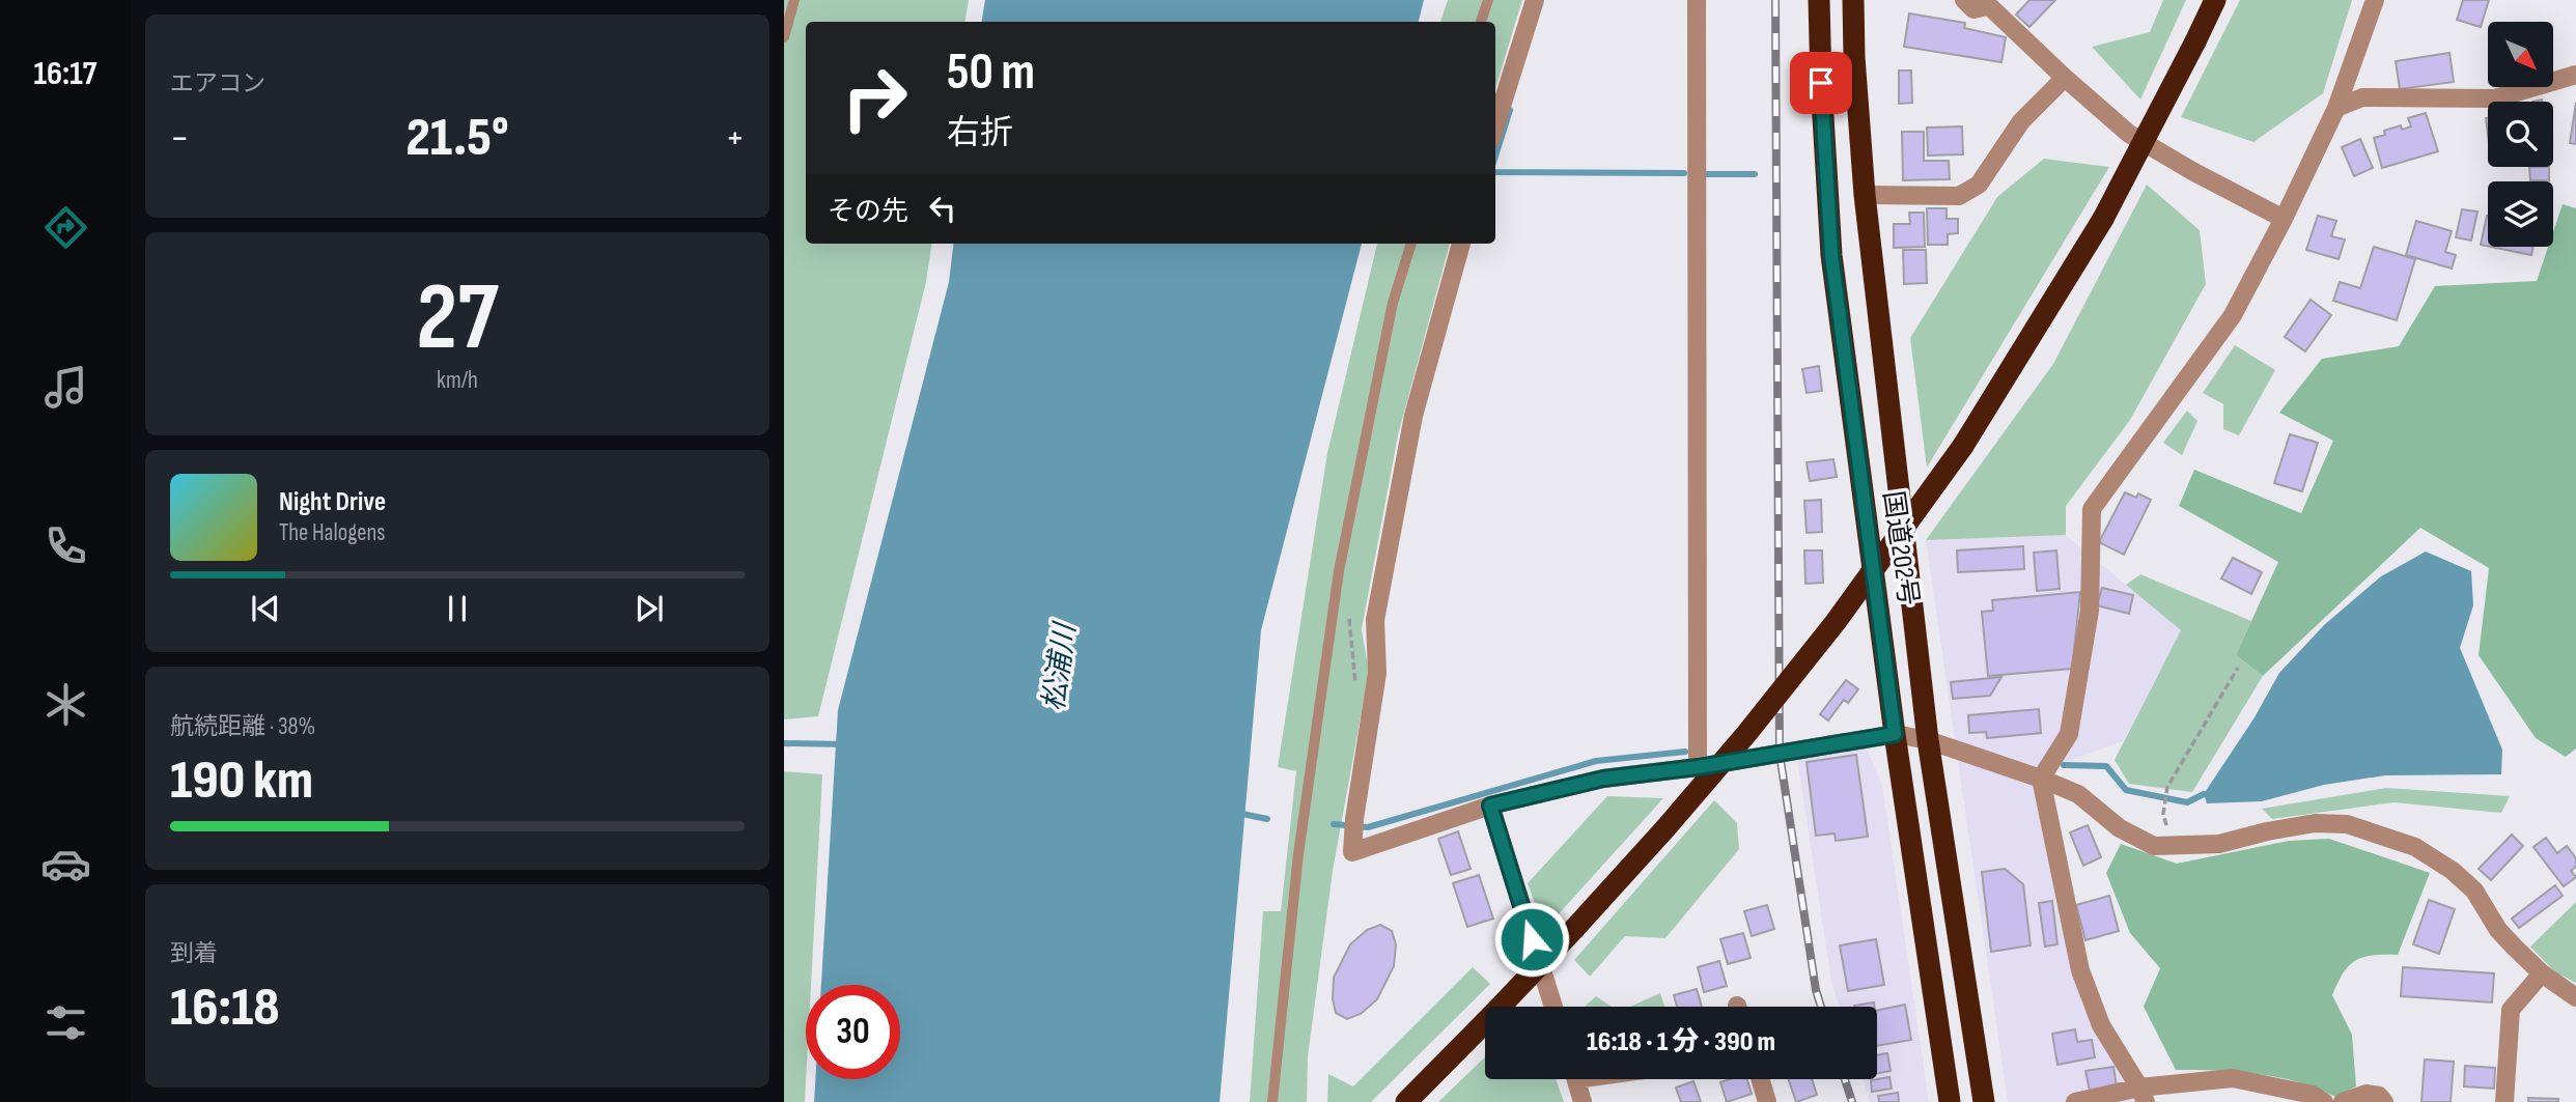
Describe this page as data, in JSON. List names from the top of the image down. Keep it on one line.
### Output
{"streets":{"highway":["国道202号"]},"water":["松浦川"],"north":"bottom right","page":{"tabs":"16:17","tile":["エアコン",["27","km/h"],["航続距離 · 38%","190 km"],["到着","16:18"]],"turn":["50 m","右折"],"heat":["−","21.5°","+"],"then":"その先","song":["Night Drive","The Halogens"],"limit":"30","trip":"16:18 · 1 分 · 390 m"}}
